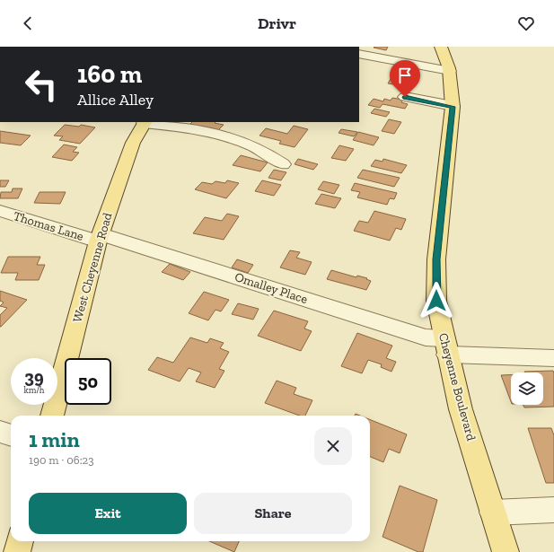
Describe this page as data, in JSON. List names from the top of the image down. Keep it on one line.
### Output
{"streets":{"main road":["West Cheyenne Road","Cheyenne Boulevard"],"street":["Thomas Lane","Omalley Place"]},"crossings":[["Thomas Lane","West Cheyenne Road"],["Thomas Lane","Omalley Place"],["West Cheyenne Road","Omalley Place"],["Omalley Place","Cheyenne Boulevard"]],"page":{"header":"Drivr","turn":["160 m","Allice Alley"],"speed":"39 km/h","limit":"50","heading":["1 min","190 m · 06:23"],"buttons":["Exit","Share"]}}
